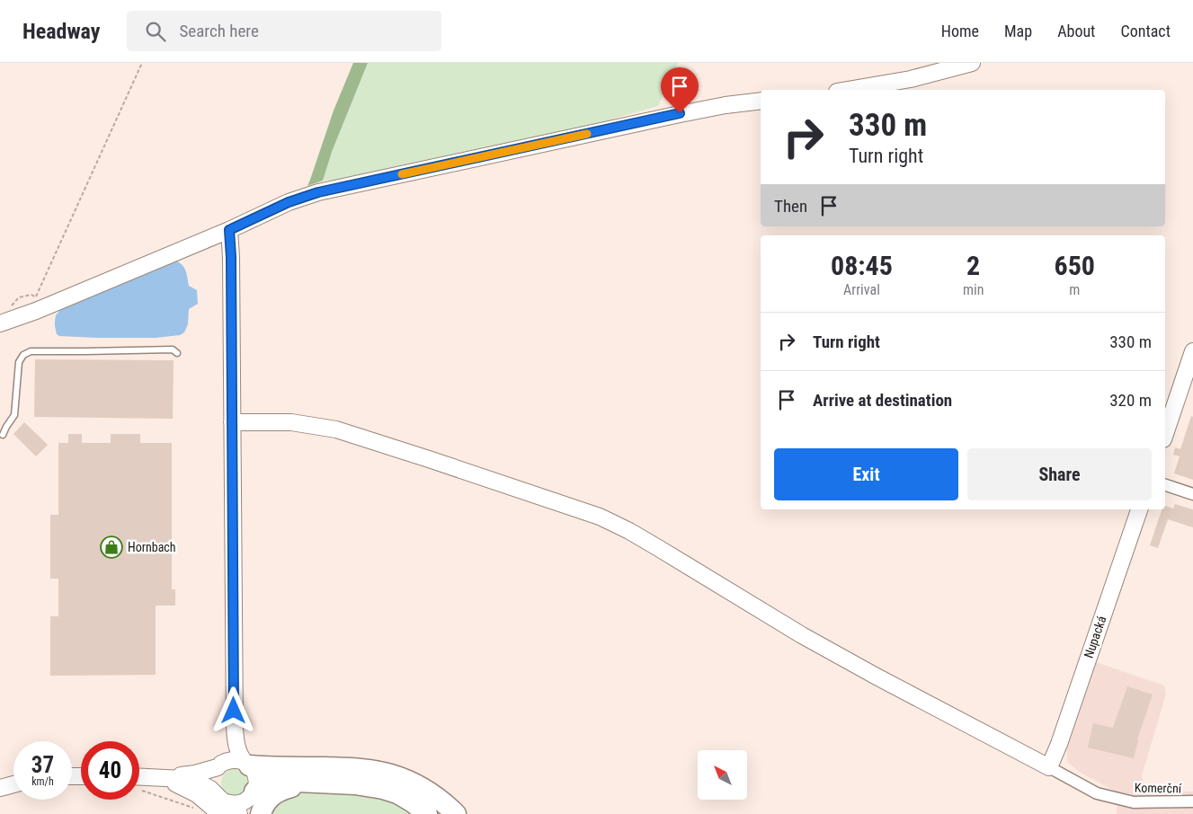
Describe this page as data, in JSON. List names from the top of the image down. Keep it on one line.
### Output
{"streets":{"street":["Nupacká","Komerční"]},"crossings":[["Nupacká","Komerční"]],"places":{"shop":["Hornbach"]},"north":"top left","page":{"header":"Headway","search":"Search here","nav":["Home","Map","About","Contact"],"turn":["330 m","Turn right"],"then":"Then","eta":["08:45","Arrival","2","min","650","m"],"list":[{"name":"Turn right","value":"330 m"},{"name":"Arrive at destination","value":"320 m"}],"buttons":["Exit","Share"],"speed":"37 km/h","limit":"40"}}
